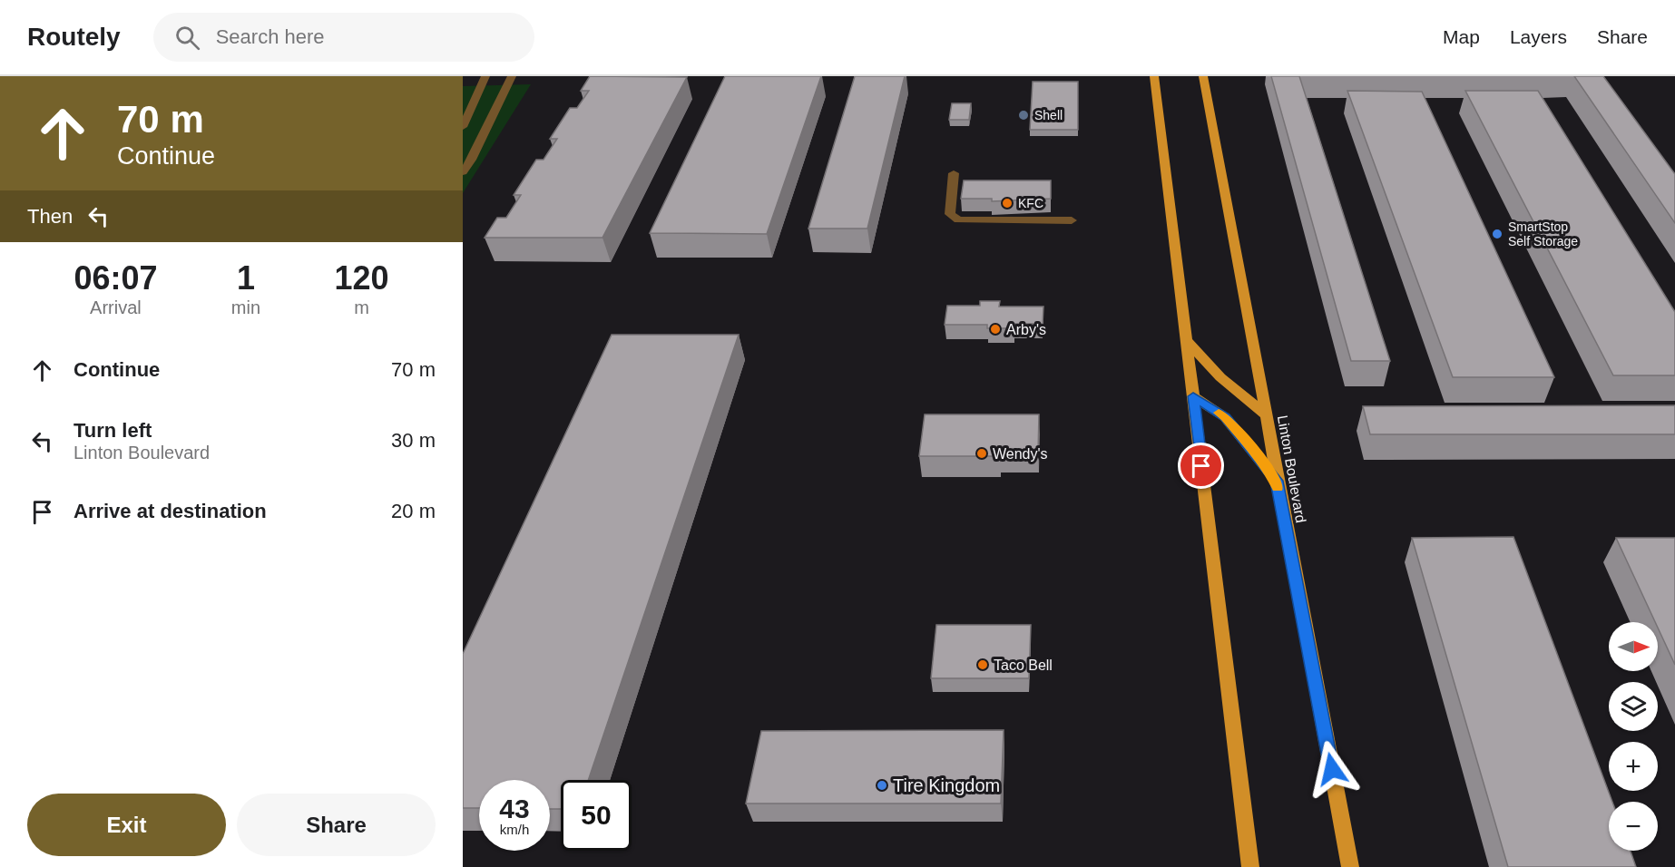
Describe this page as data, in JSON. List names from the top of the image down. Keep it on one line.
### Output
{"streets":{"main road":["Linton Boulevard"]},"places":["Shell","KFC","SmartStop Self Storage","Arby's","Wendy's","Taco Bell","Tire Kingdom"],"north":"right","page":{"header":"Routely","search":"Search here","nav":["Map","Layers","Share"],"turn":["70 m","Continue"],"then":"Then","eta":["06:07","Arrival","1","min","120","m"],"list":[{"name":"Continue","value":"70 m"},{"name":"Turn left","note":"Linton Boulevard","value":"30 m"},{"name":"Arrive at destination","value":"20 m"}],"map_buttons":["+","−"],"speed":"43 km/h","limit":"50","buttons":["Exit","Share"]}}
